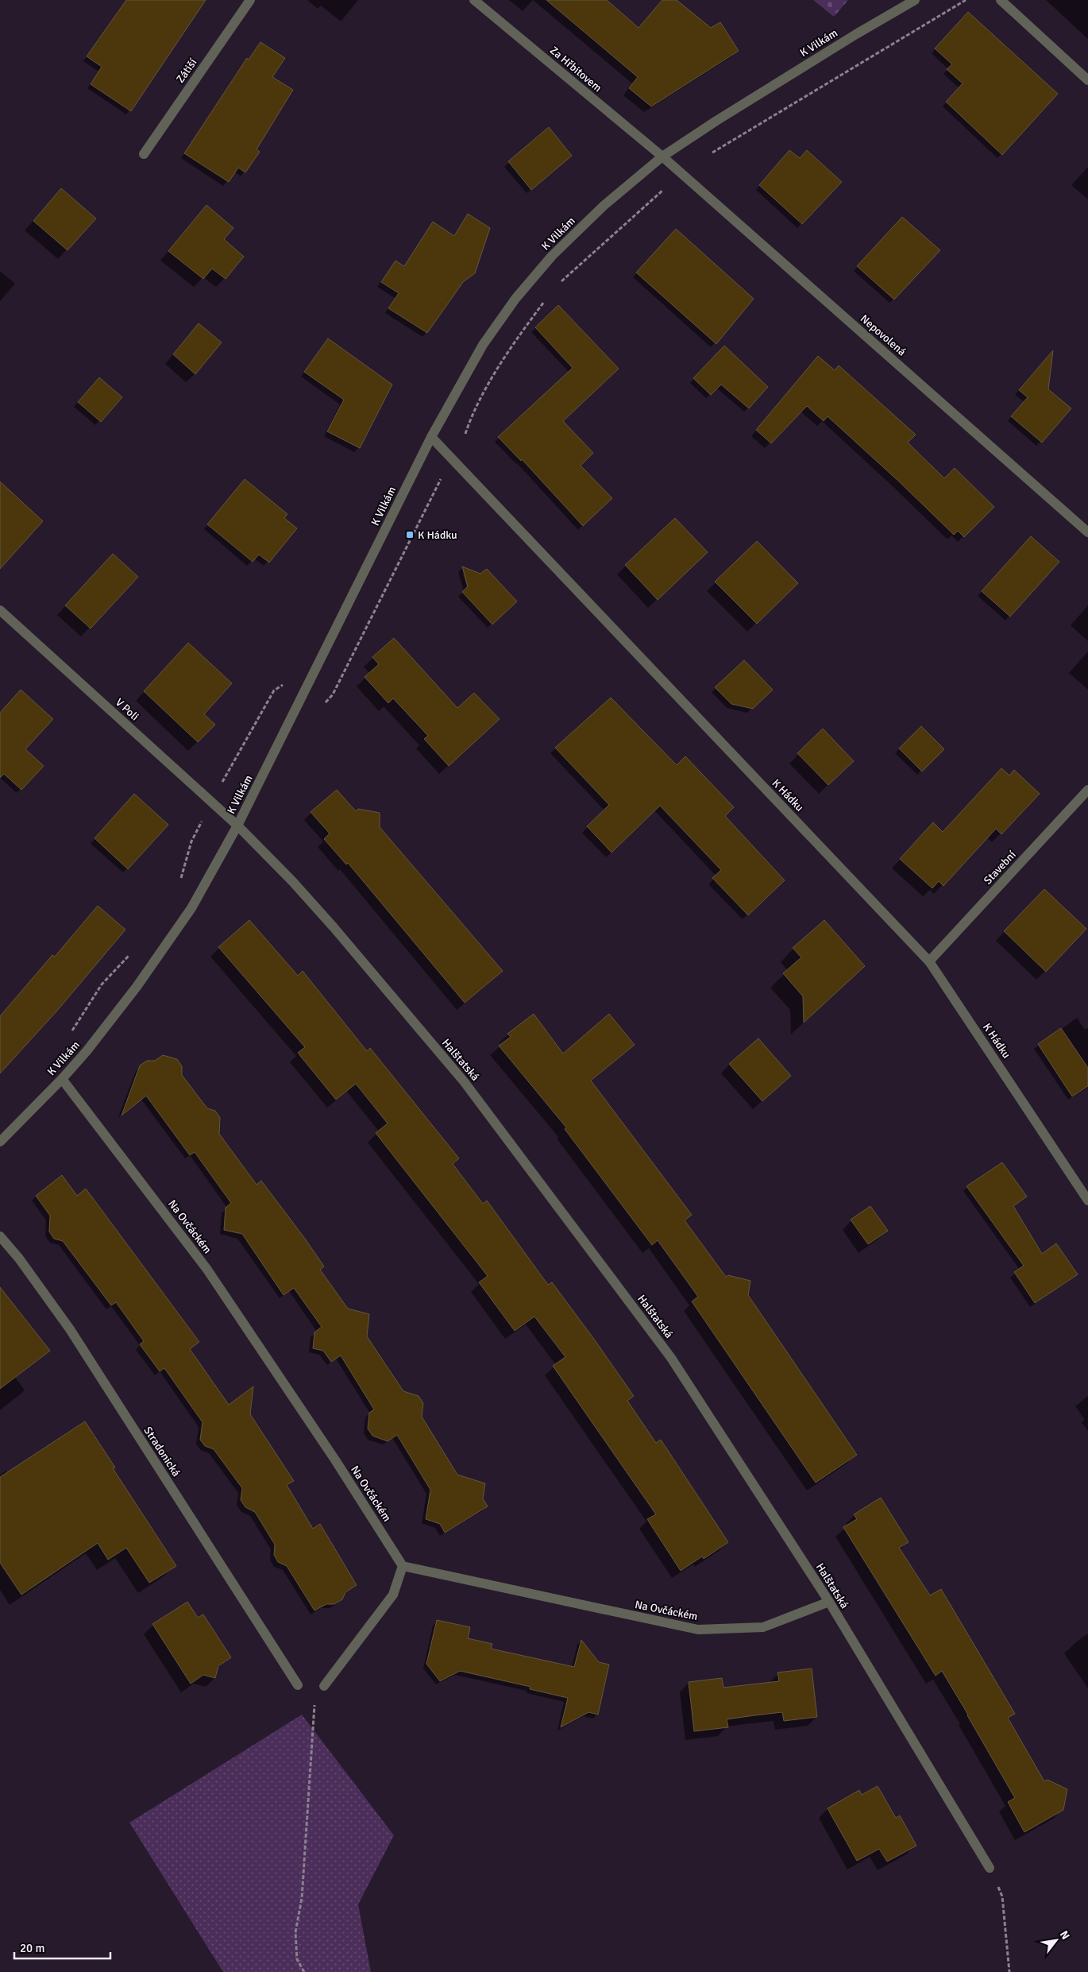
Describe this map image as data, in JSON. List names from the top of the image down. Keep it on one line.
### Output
{"streets":{"street":["K Vilkám","Za Hřbitovem","Zátiší","Nepovolená","V Poli","K Hádku","Stavební","Halštatská","Na Ovčáckém","Stradonická"]},"crossings":[["K Vilkám","Za Hřbitovem"],["K Vilkám","Nepovolená"],["K Vilkám","V Poli"],["K Vilkám","K Hádku"],["K Vilkám","Halštatská"],["K Vilkám","Na Ovčáckém"],["Za Hřbitovem","Nepovolená"],["V Poli","Halštatská"],["K Hádku","Stavební"],["Halštatská","Na Ovčáckém"]],"places":{"transit":["K Hádku"]},"scale_bar":"20 m","north":"top right"}
